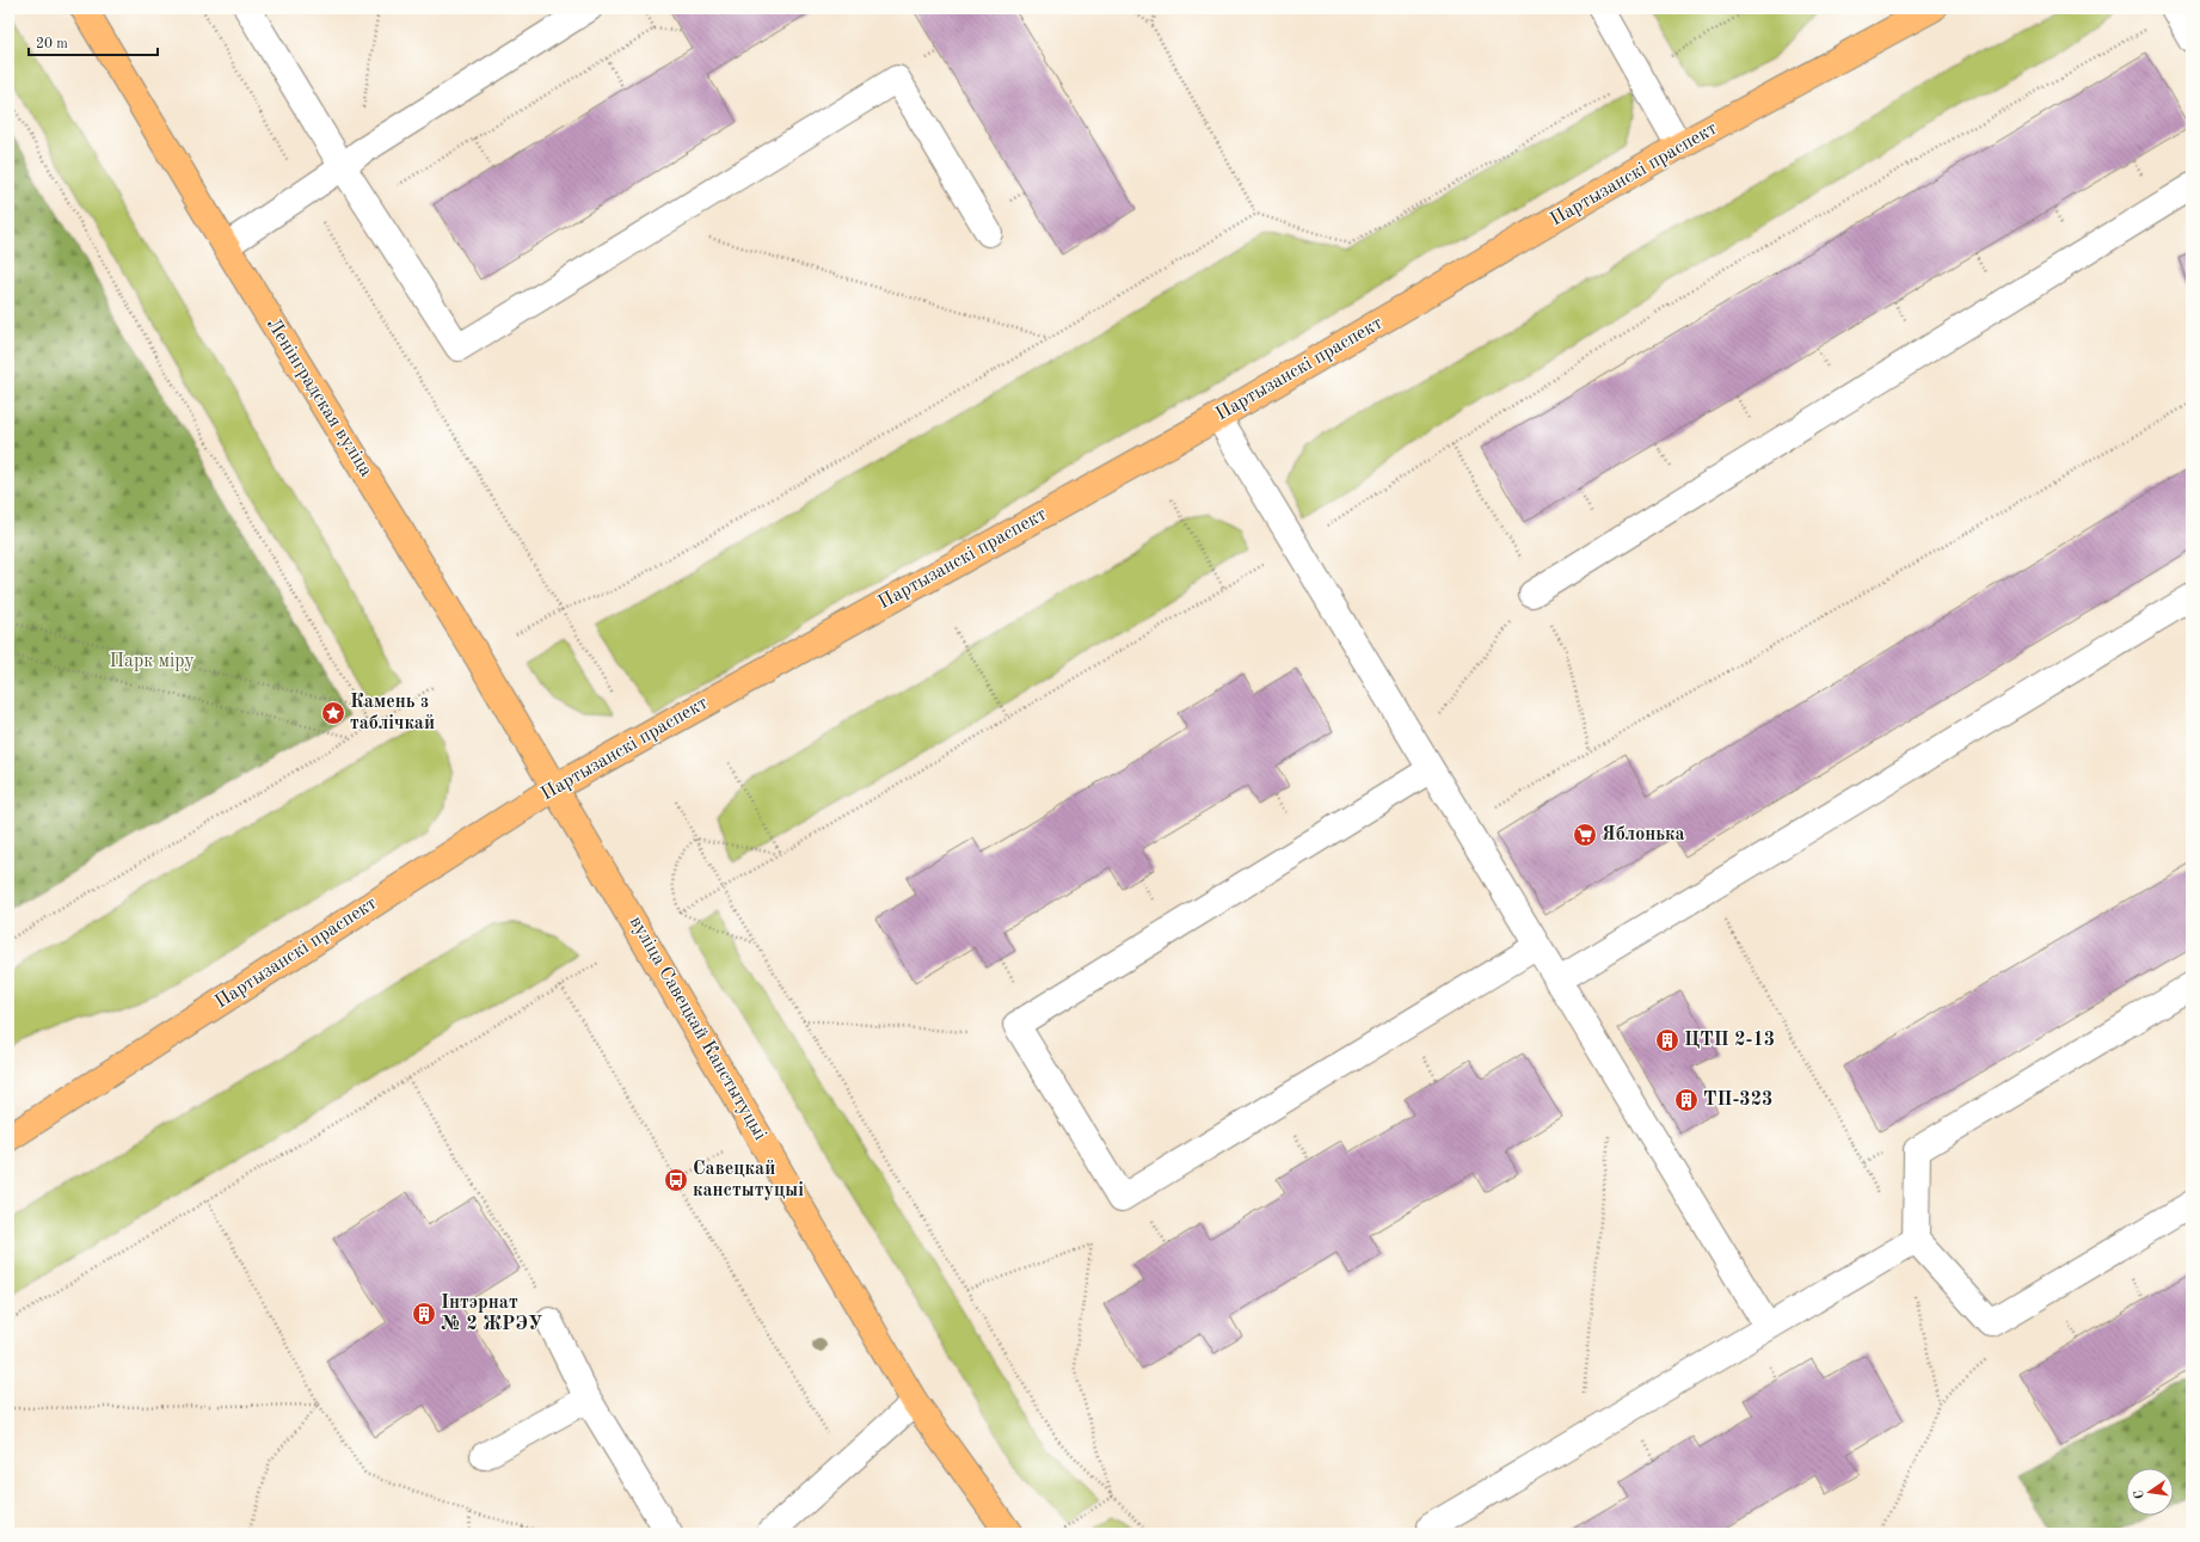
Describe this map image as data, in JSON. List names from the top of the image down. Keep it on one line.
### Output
{"streets":{"main road":["Партызанскі праспект","Ленінградская вуліца","вуліца Савецкай Канстытуцыі"]},"crossings":[["Партызанскі праспект","Ленінградская вуліца"],["Партызанскі праспект","вуліца Савецкай Канстытуцыі"],["Ленінградская вуліца","вуліца Савецкай Канстытуцыі"]],"parks":["Парк міру"],"places":{"place":["Камень з таблічкай"],"supermarket":["Яблонька"],"building":["ЦТП 2-13","ТП-323","Інтэрнат № 2 ЖРЭУ"],"bus stop":["Савецкай канстытуцыі"]},"scale_bar":"20 m","north":"left"}
